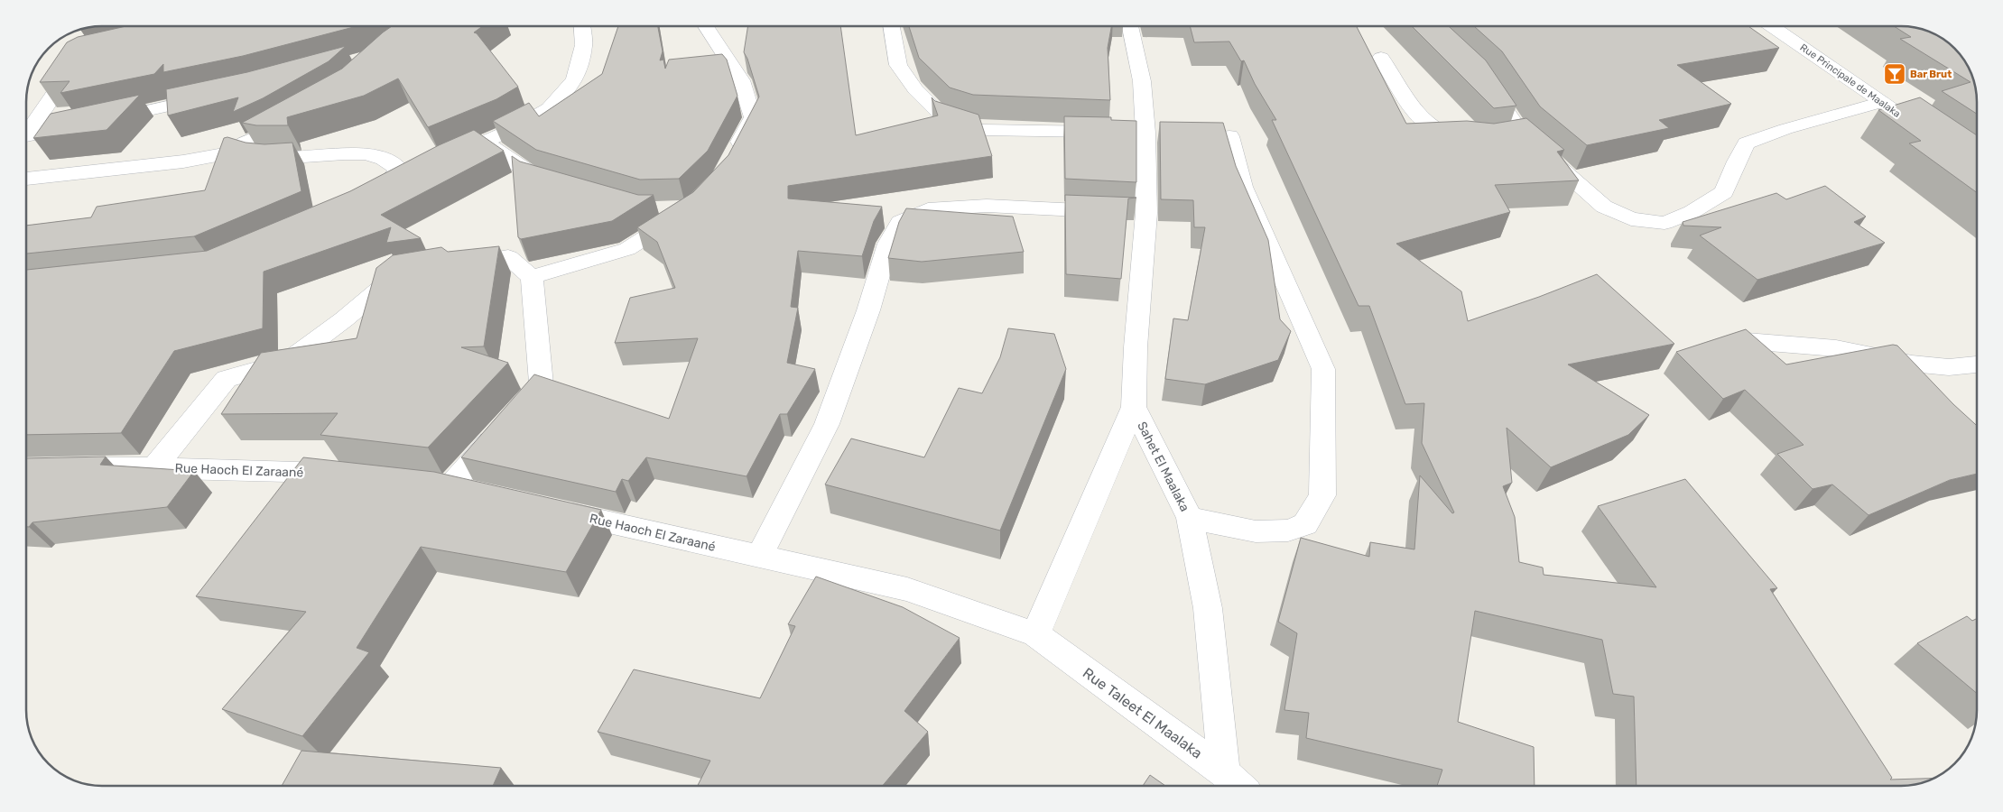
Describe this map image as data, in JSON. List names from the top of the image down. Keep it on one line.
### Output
{"streets":{"street":["Rue Principale de Maalaka","Sahet El Maalaka","Rue Haoch El Zaraané","Rue Taleet El Maalaka"]},"crossings":[["Sahet El Maalaka","Rue Haoch El Zaraané"],["Sahet El Maalaka","Rue Taleet El Maalaka"],["Rue Haoch El Zaraané","Rue Taleet El Maalaka"]],"places":{"bar":["Bar Brut"]}}
